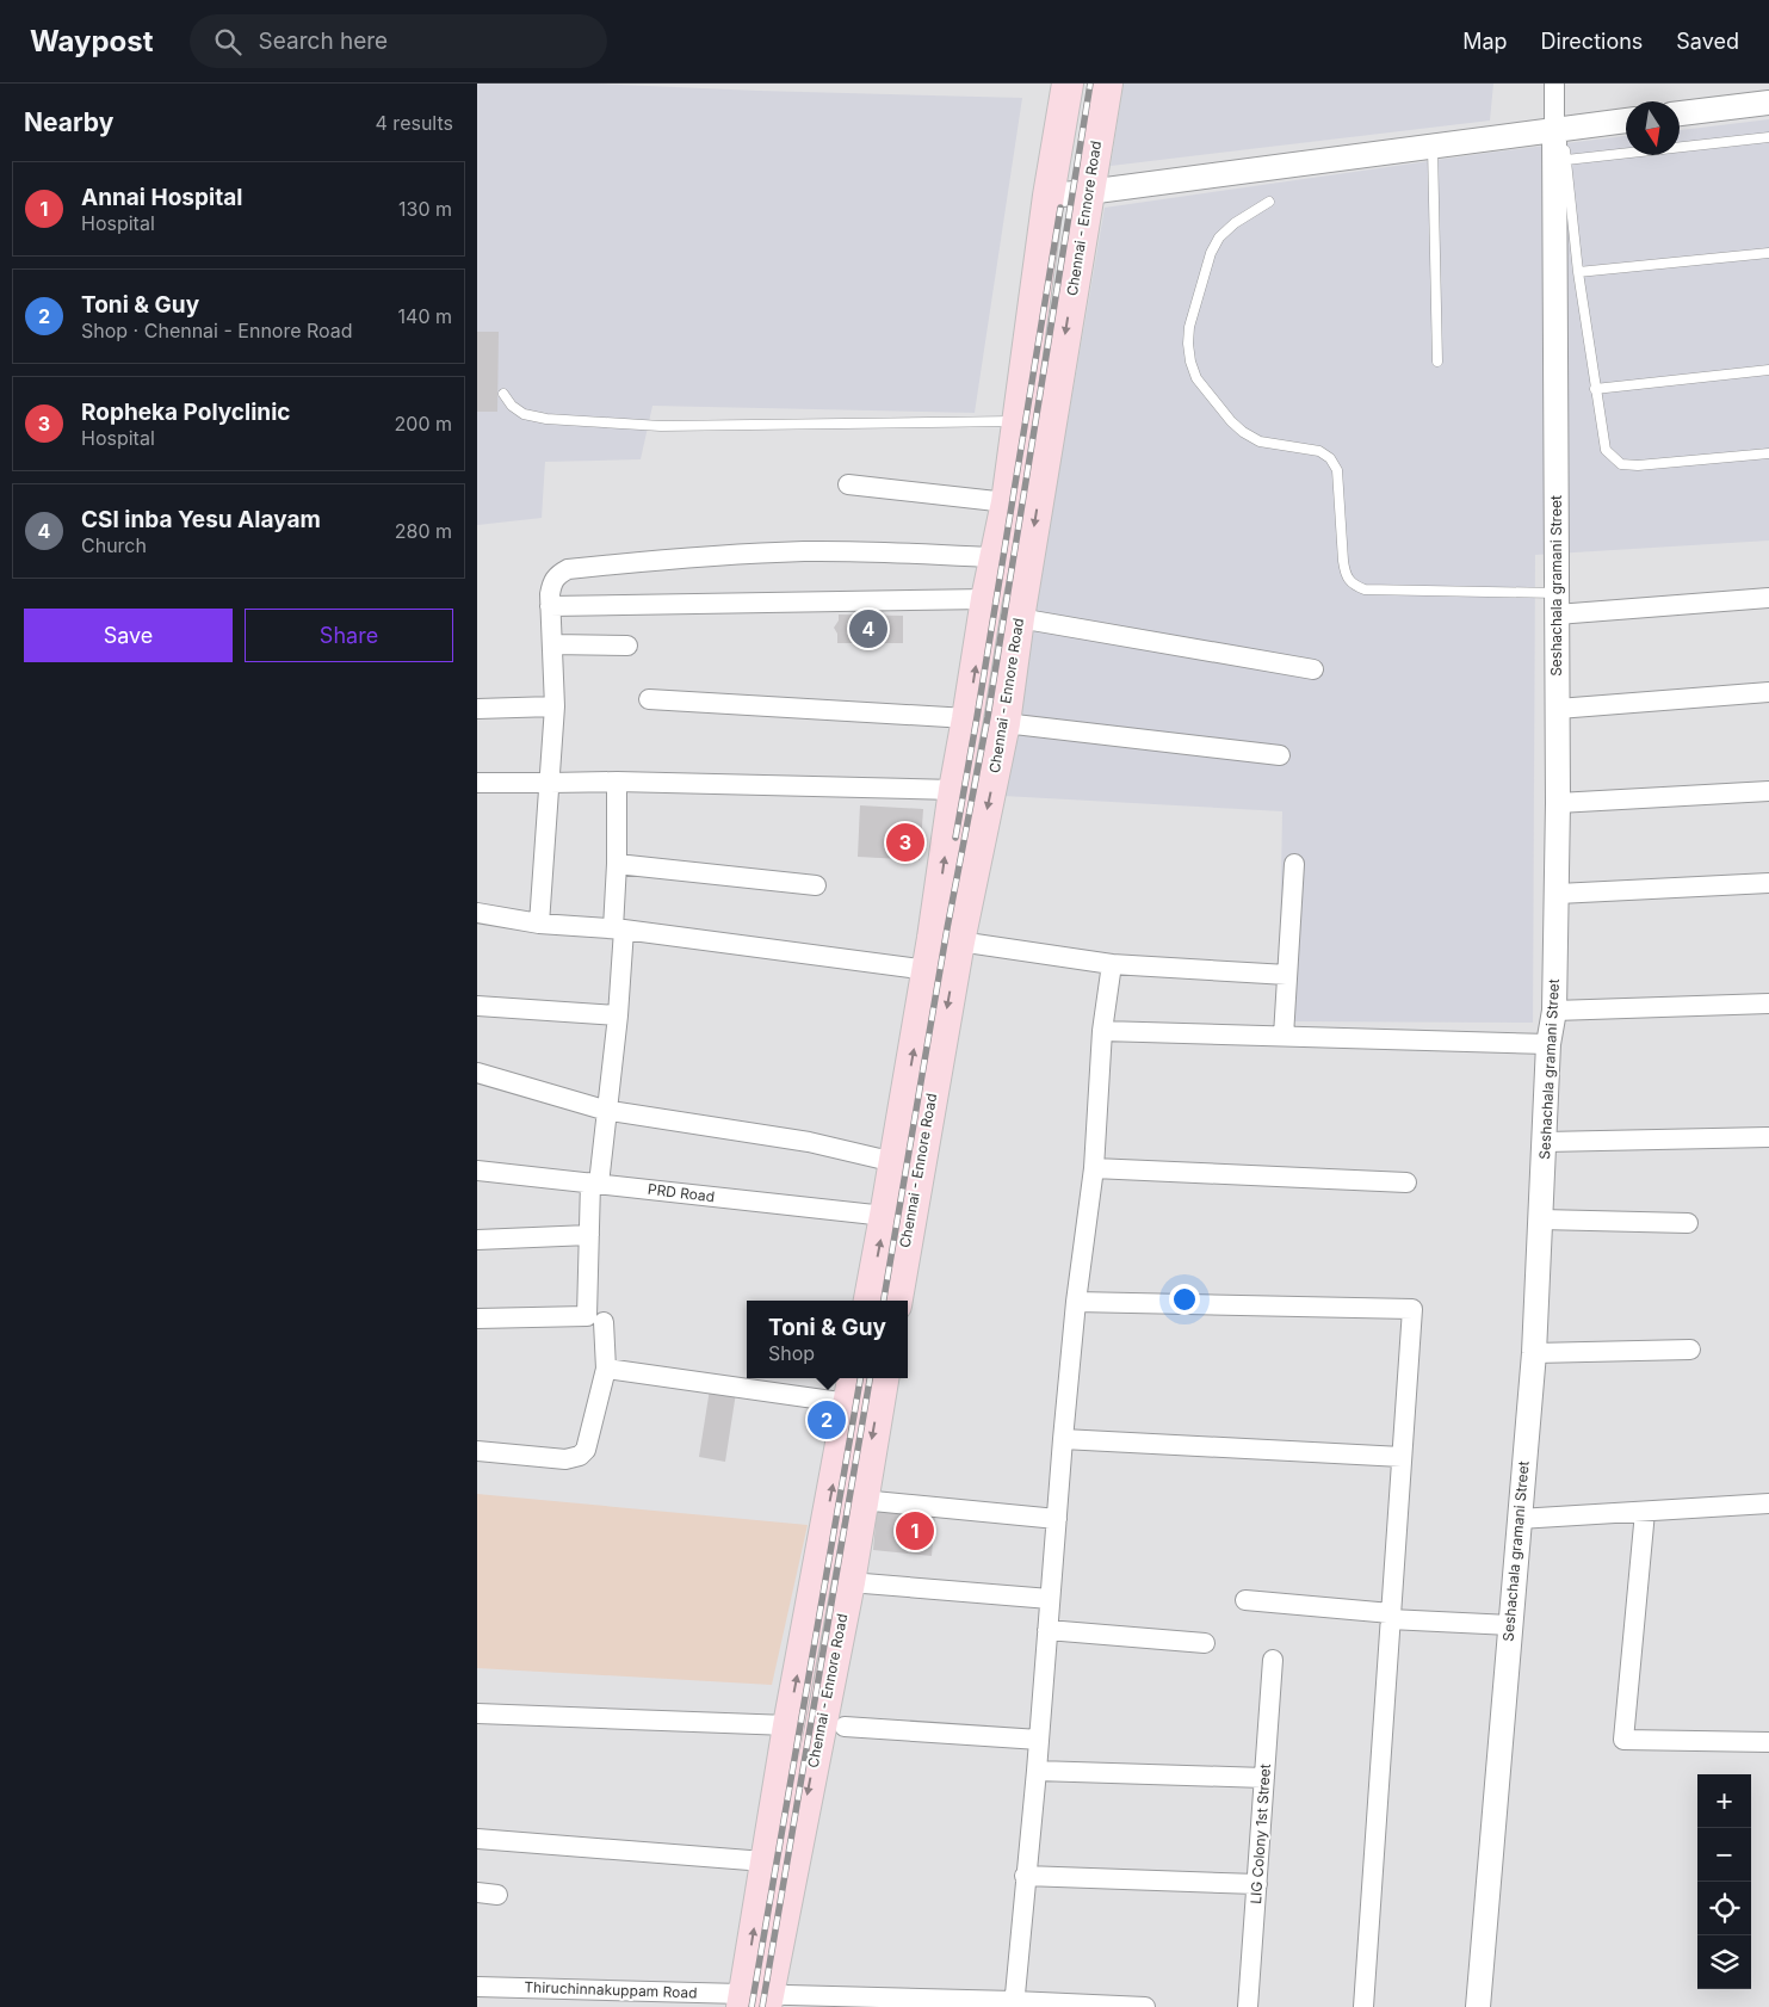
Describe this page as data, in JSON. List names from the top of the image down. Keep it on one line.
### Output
{"streets":{"main road":["Chennai - Ennore Road"],"street":["Seshachala gramani Street","PRD Road","LIG Colony 1st Street","Thiruchinnakuppam Road"]},"crossings":[["Chennai - Ennore Road","PRD Road"],["Chennai - Ennore Road","Thiruchinnakuppam Road"]],"north":"bottom","page":{"header":"Waypost","search":"Search here","nav":["Map","Directions","Saved"],"heading":["Nearby","4 results"],"list":[{"mark":"1","name":"Annai Hospital","note":"Hospital","value":"130 m"},{"mark":"2","name":"Toni & Guy","note":"Shop · Chennai - Ennore Road","value":"140 m"},{"mark":"3","name":"Ropheka Polyclinic","note":"Hospital","value":"200 m"},{"mark":"4","name":"CSI inba Yesu Alayam","note":"Church","value":"280 m"}],"buttons":["Save","Share"],"pins":["4","3","2","1"],"popup":["Toni & Guy","Shop"],"map_buttons":["+","−"]}}
